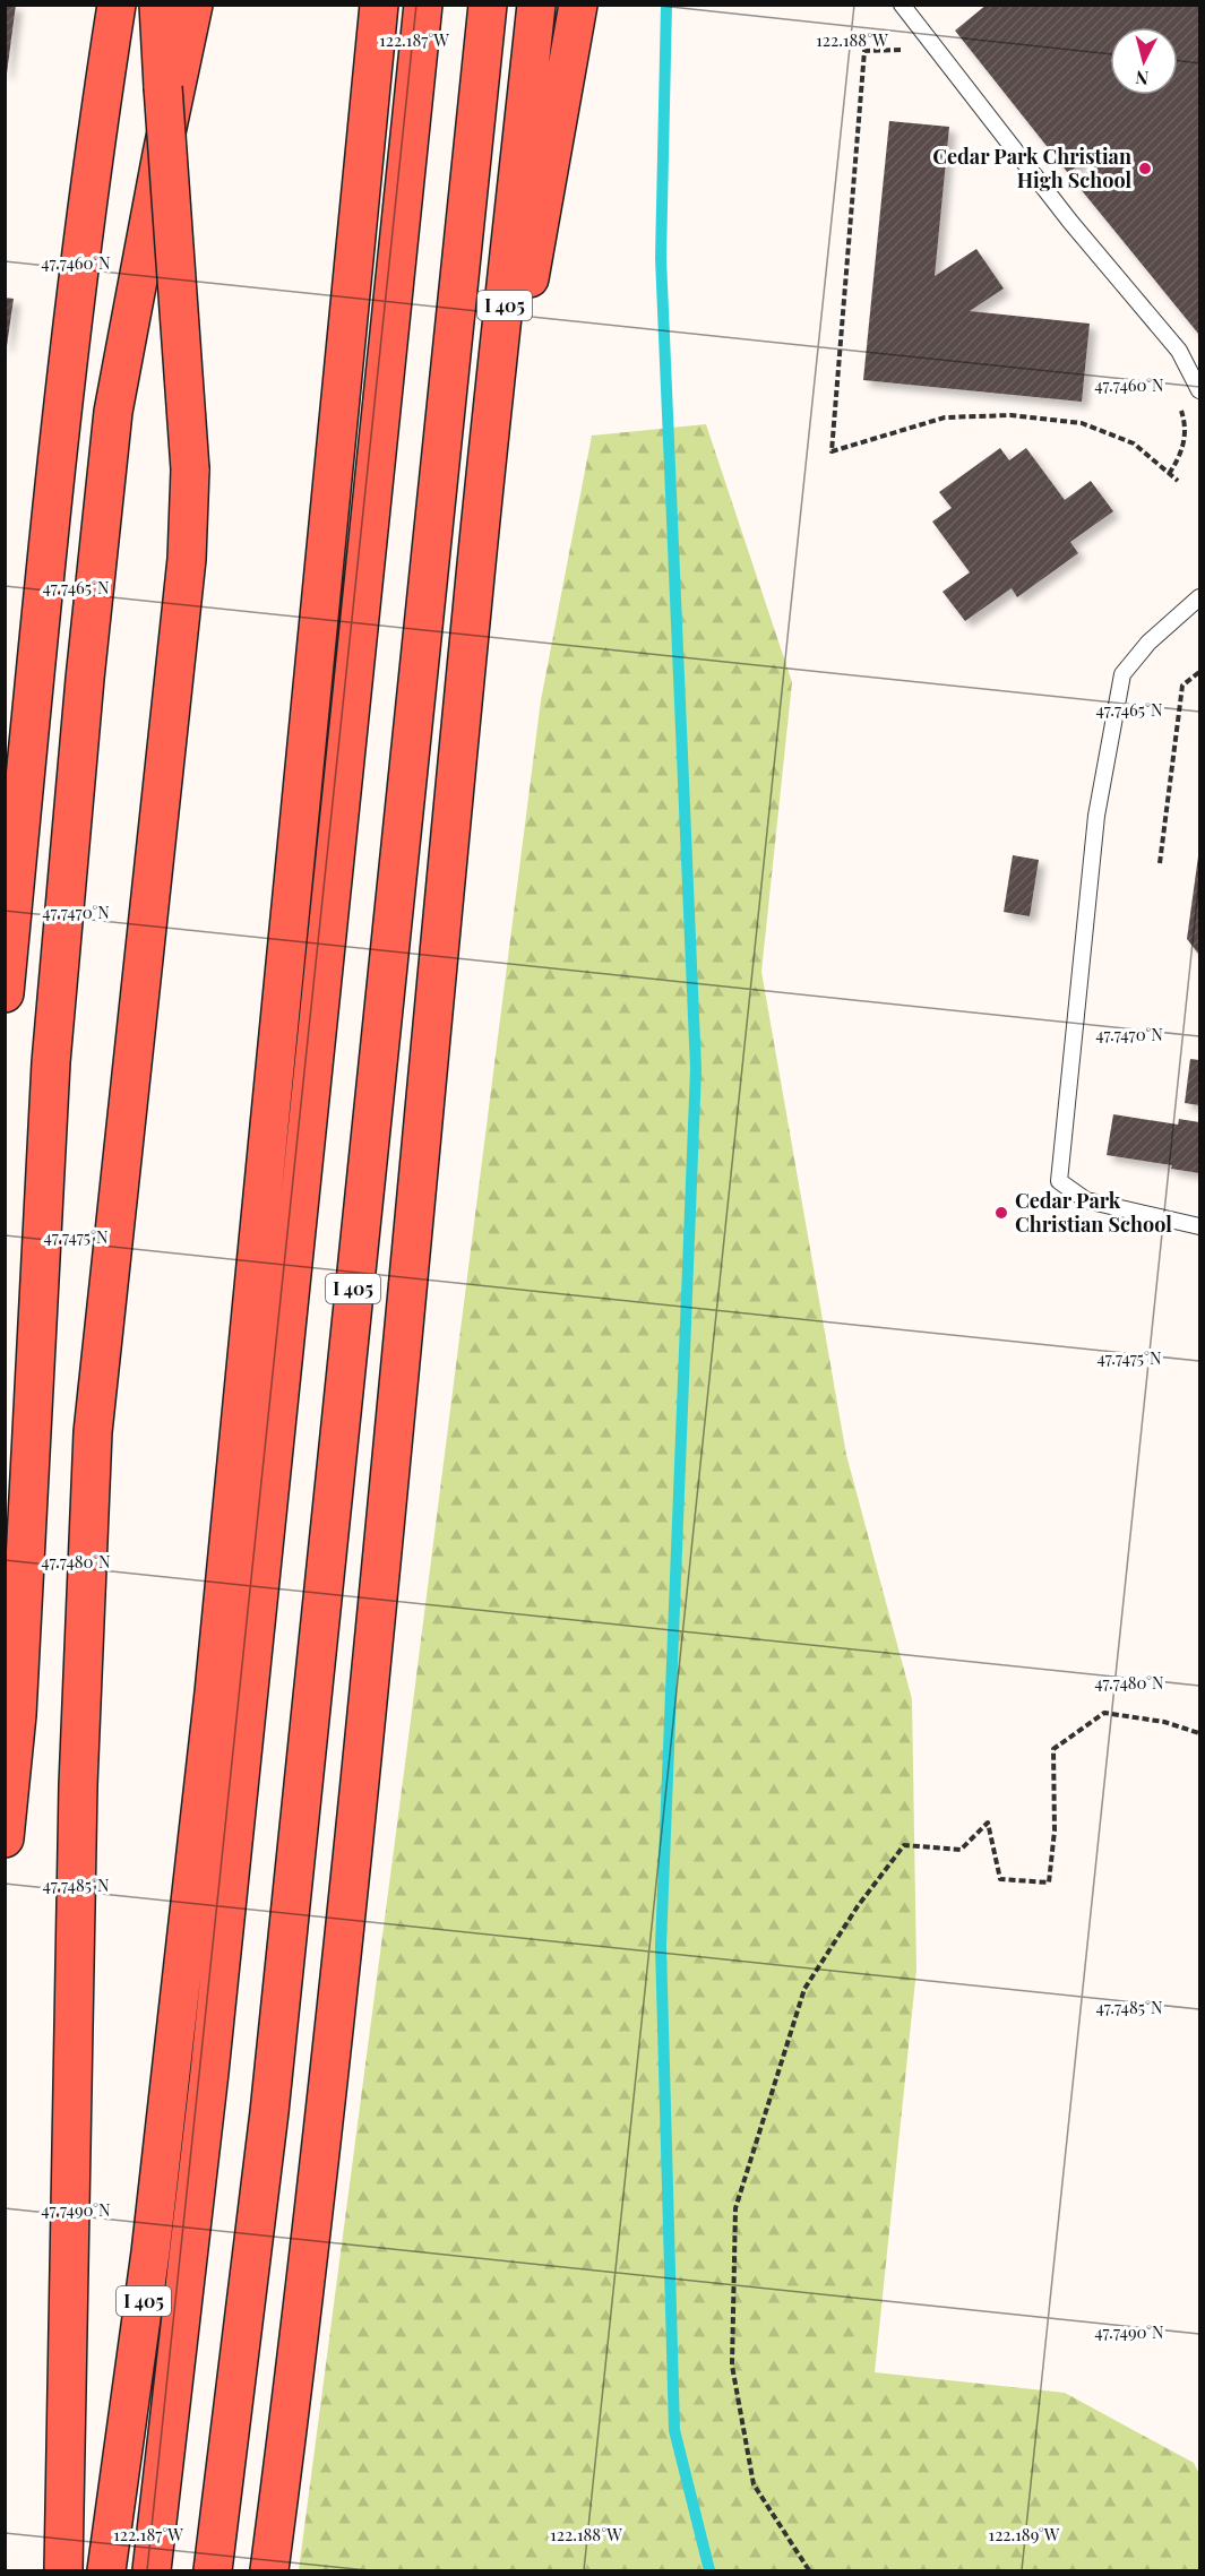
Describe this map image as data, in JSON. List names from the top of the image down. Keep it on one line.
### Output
{"streets":{"highway":["I 405"]},"places":["Cedar Park Christian High School","Cedar Park Christian School"],"north":"bottom","coordinates":["122.187°W","122.188°W","47.7460°N","47.7465°N","47.7470°N","47.7475°N","47.7480°N","47.7485°N","47.7490°N","122.189°W"]}
